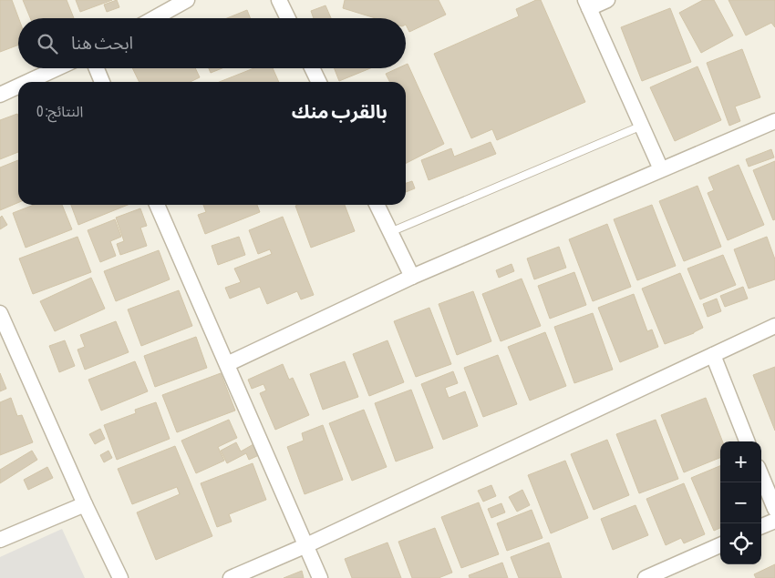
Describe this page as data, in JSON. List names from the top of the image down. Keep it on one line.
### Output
{"page":{"search":"ابحث هنا","heading":["بالقرب منك","النتائج: 0"],"map_buttons":["+","−"]}}
